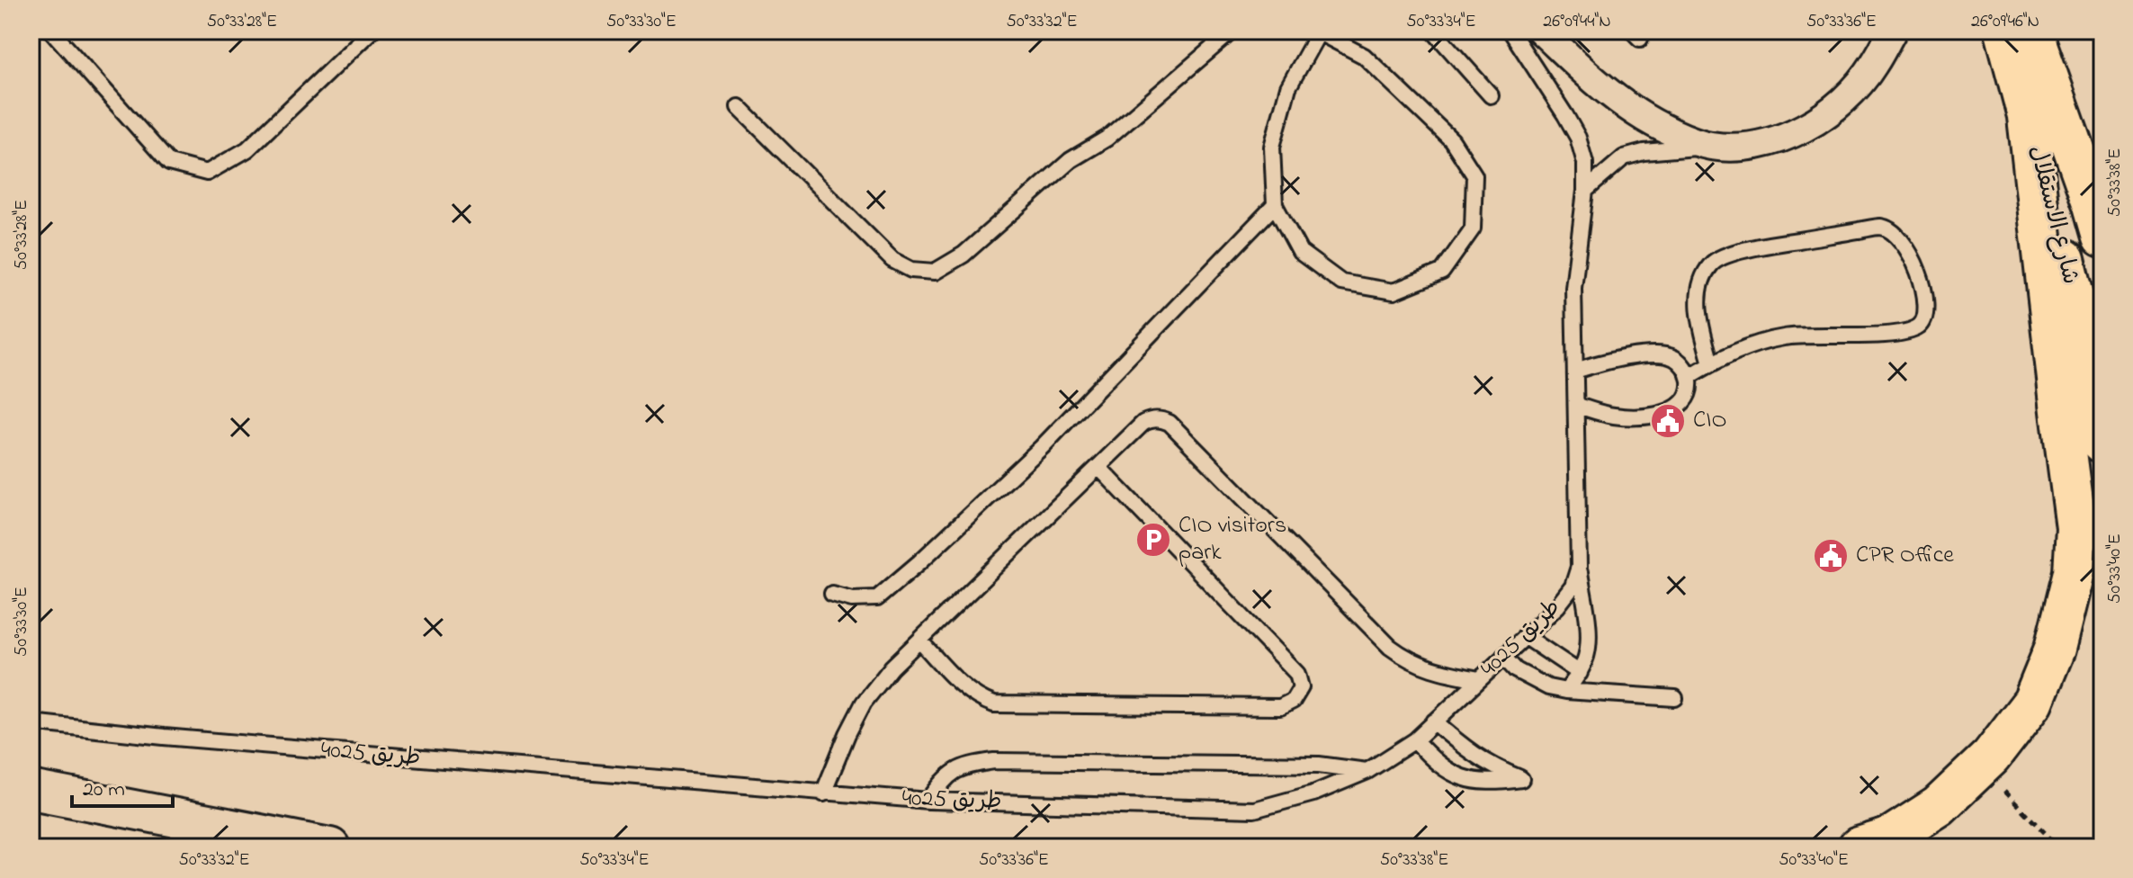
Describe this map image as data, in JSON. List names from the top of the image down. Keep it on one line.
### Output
{"streets":{"main road":["شارع الاستقلال"],"lane":["طريق 4025"]},"places":{"public building":["CIO","CPR Office"],"parking":["CIO visitors park"]},"scale_bar":"20 m","coordinates":["50°33'28\"E","50°33'30\"E","50°33'32\"E","50°33'34\"E","26°09'44\"N","50°33'36\"E","26°09'46\"N","50°33'38\"E","50°33'40\"E"]}
